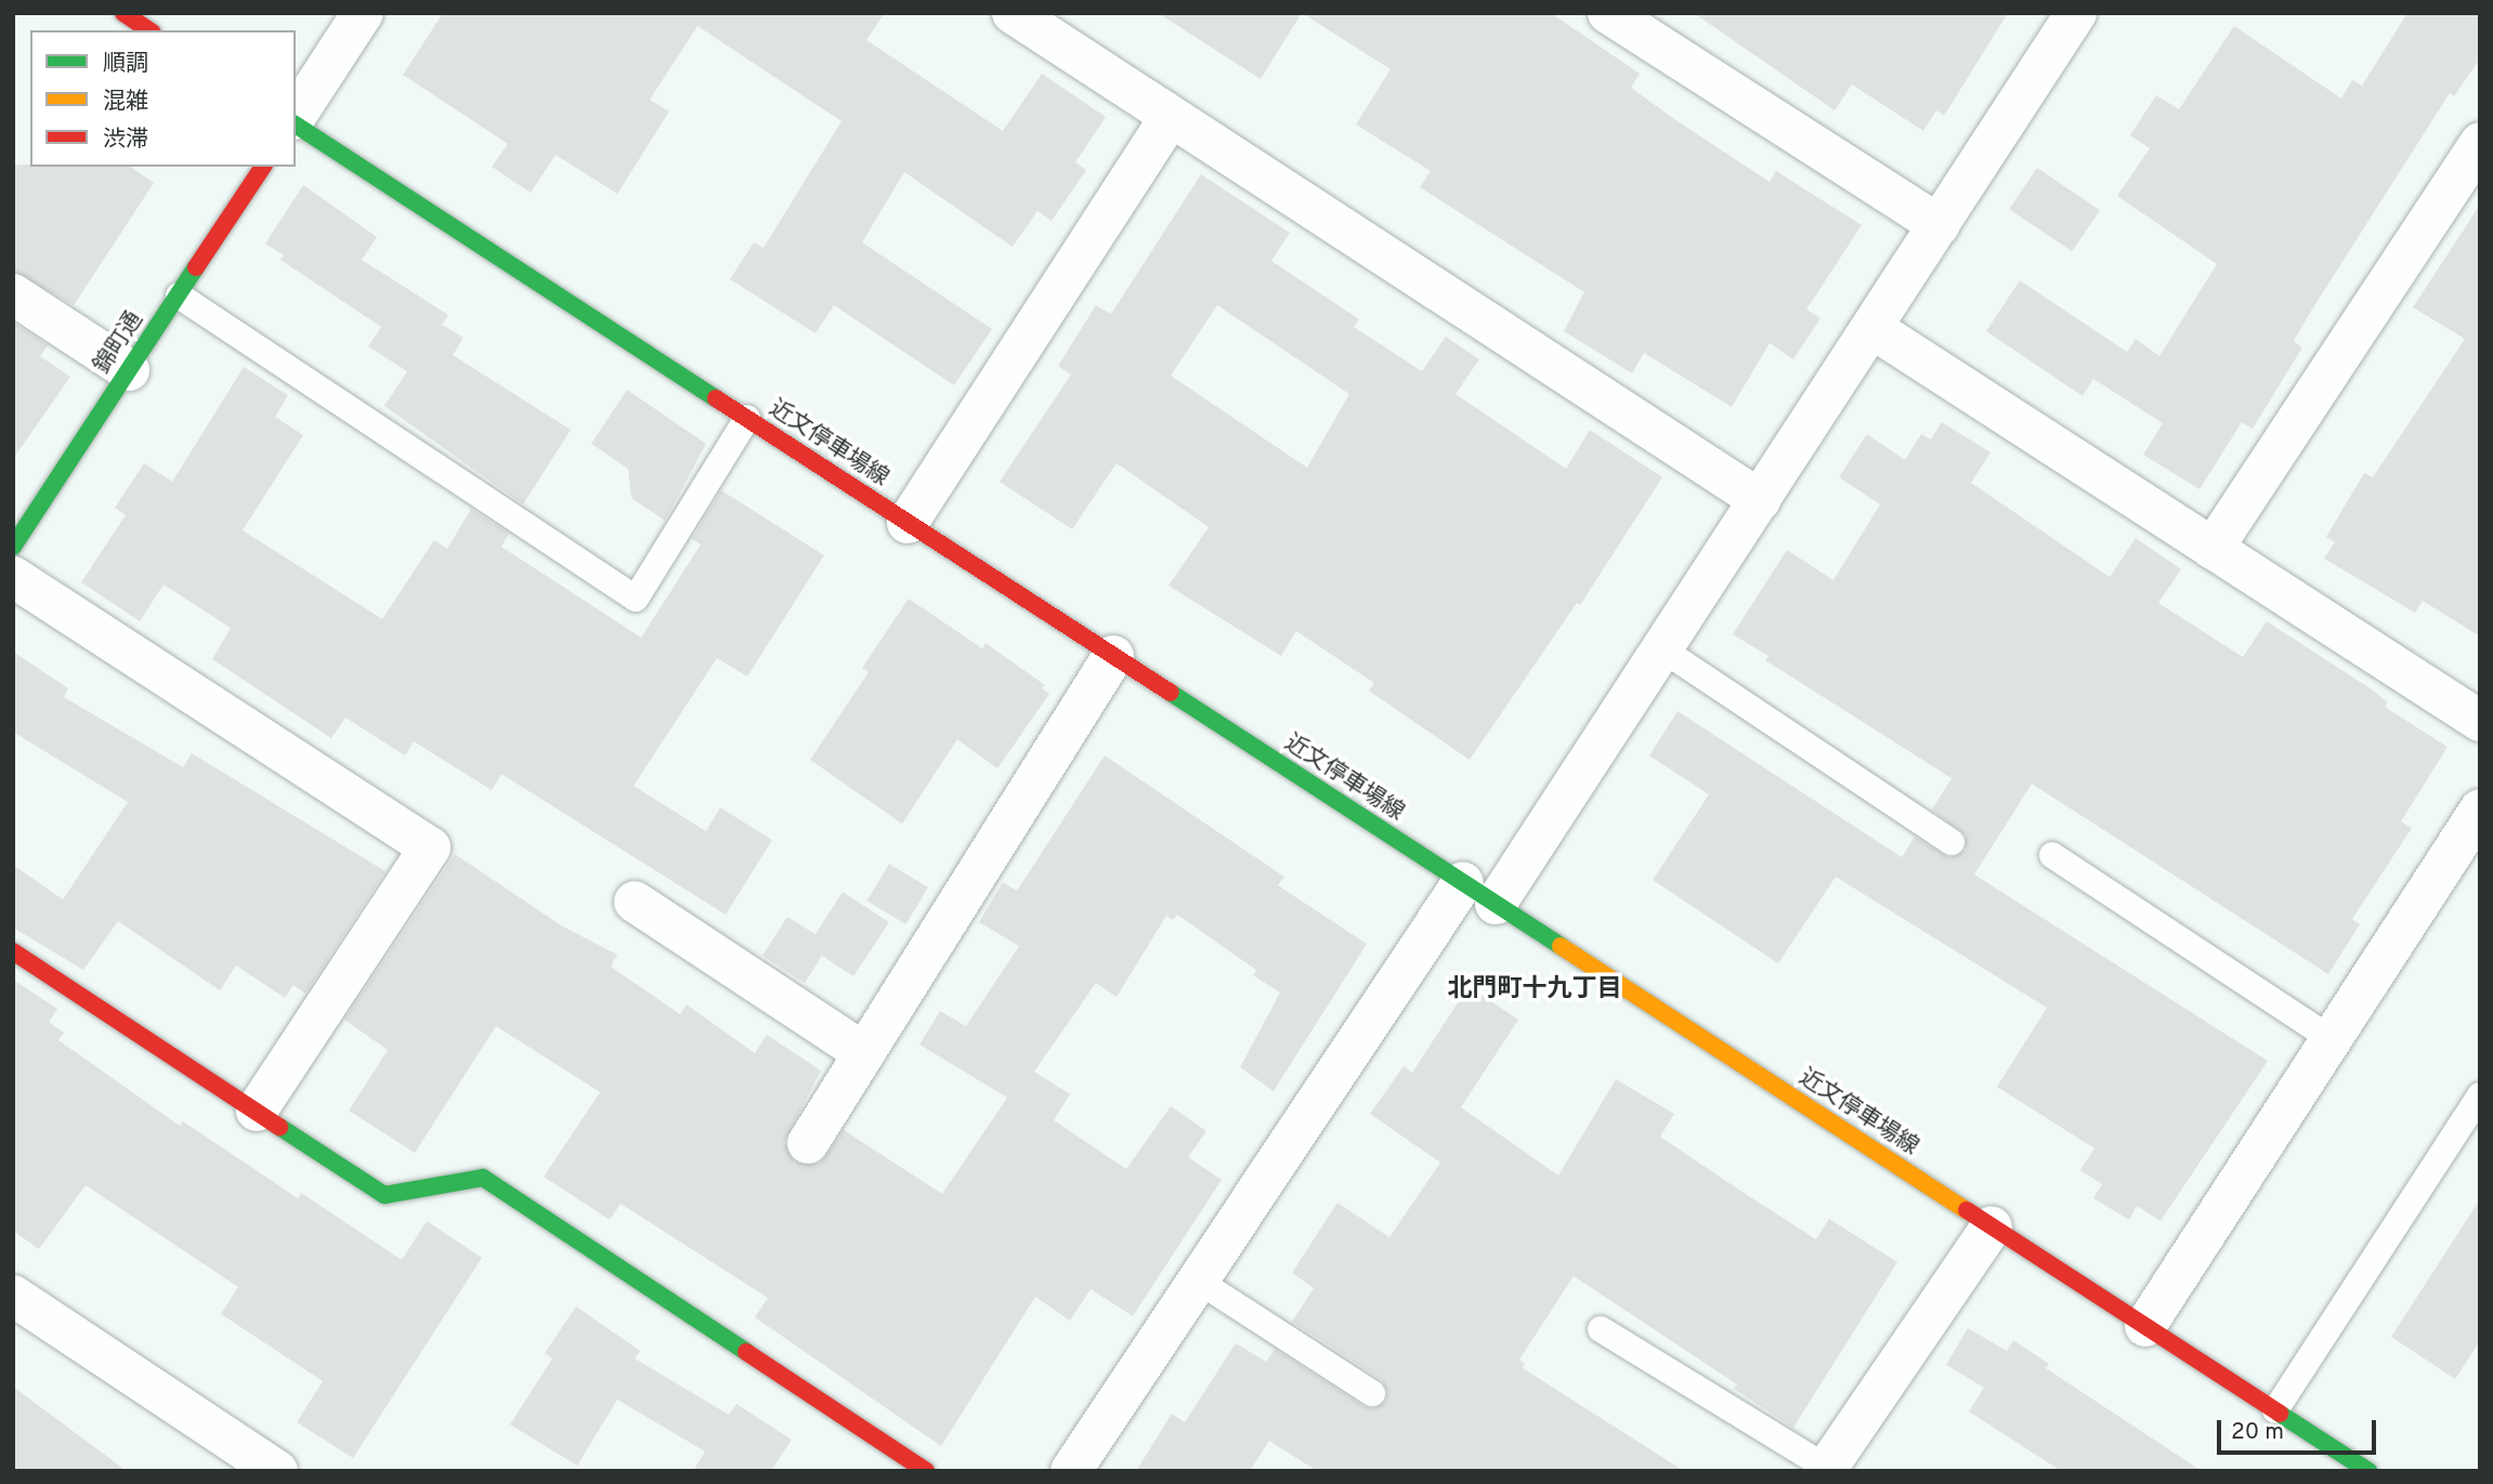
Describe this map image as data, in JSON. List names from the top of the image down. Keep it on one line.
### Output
{"streets":{"main road":["錦町通","近文停車場線"]},"districts":["北門町十九丁目"],"legend":["順調","混雑","渋滞"],"scale_bar":"20 m"}
